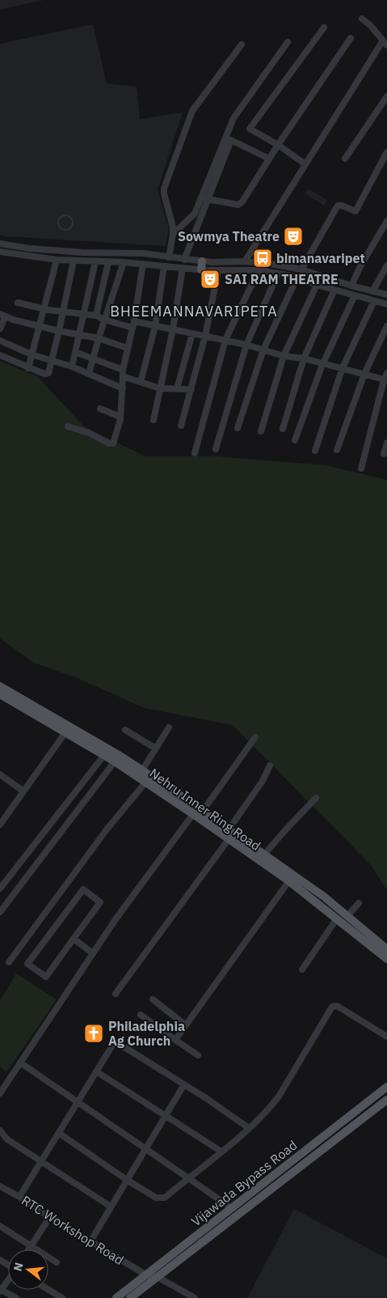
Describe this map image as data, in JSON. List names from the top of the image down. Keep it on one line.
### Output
{"streets":{"main road":["Nehru Inner Ring Road","Vijawada Bypass Road"],"street":["RTC Workshop Road"]},"crossings":[["Vijawada Bypass Road","RTC Workshop Road"]],"districts":["BHEEMANNAVARIPETA"],"places":{"theatre":["Sowmya Theatre","SAI RAM THEATRE"],"bus stop":["bimanavaripet"],"church":["Philadelphia Ag Church"]},"north":"left"}
